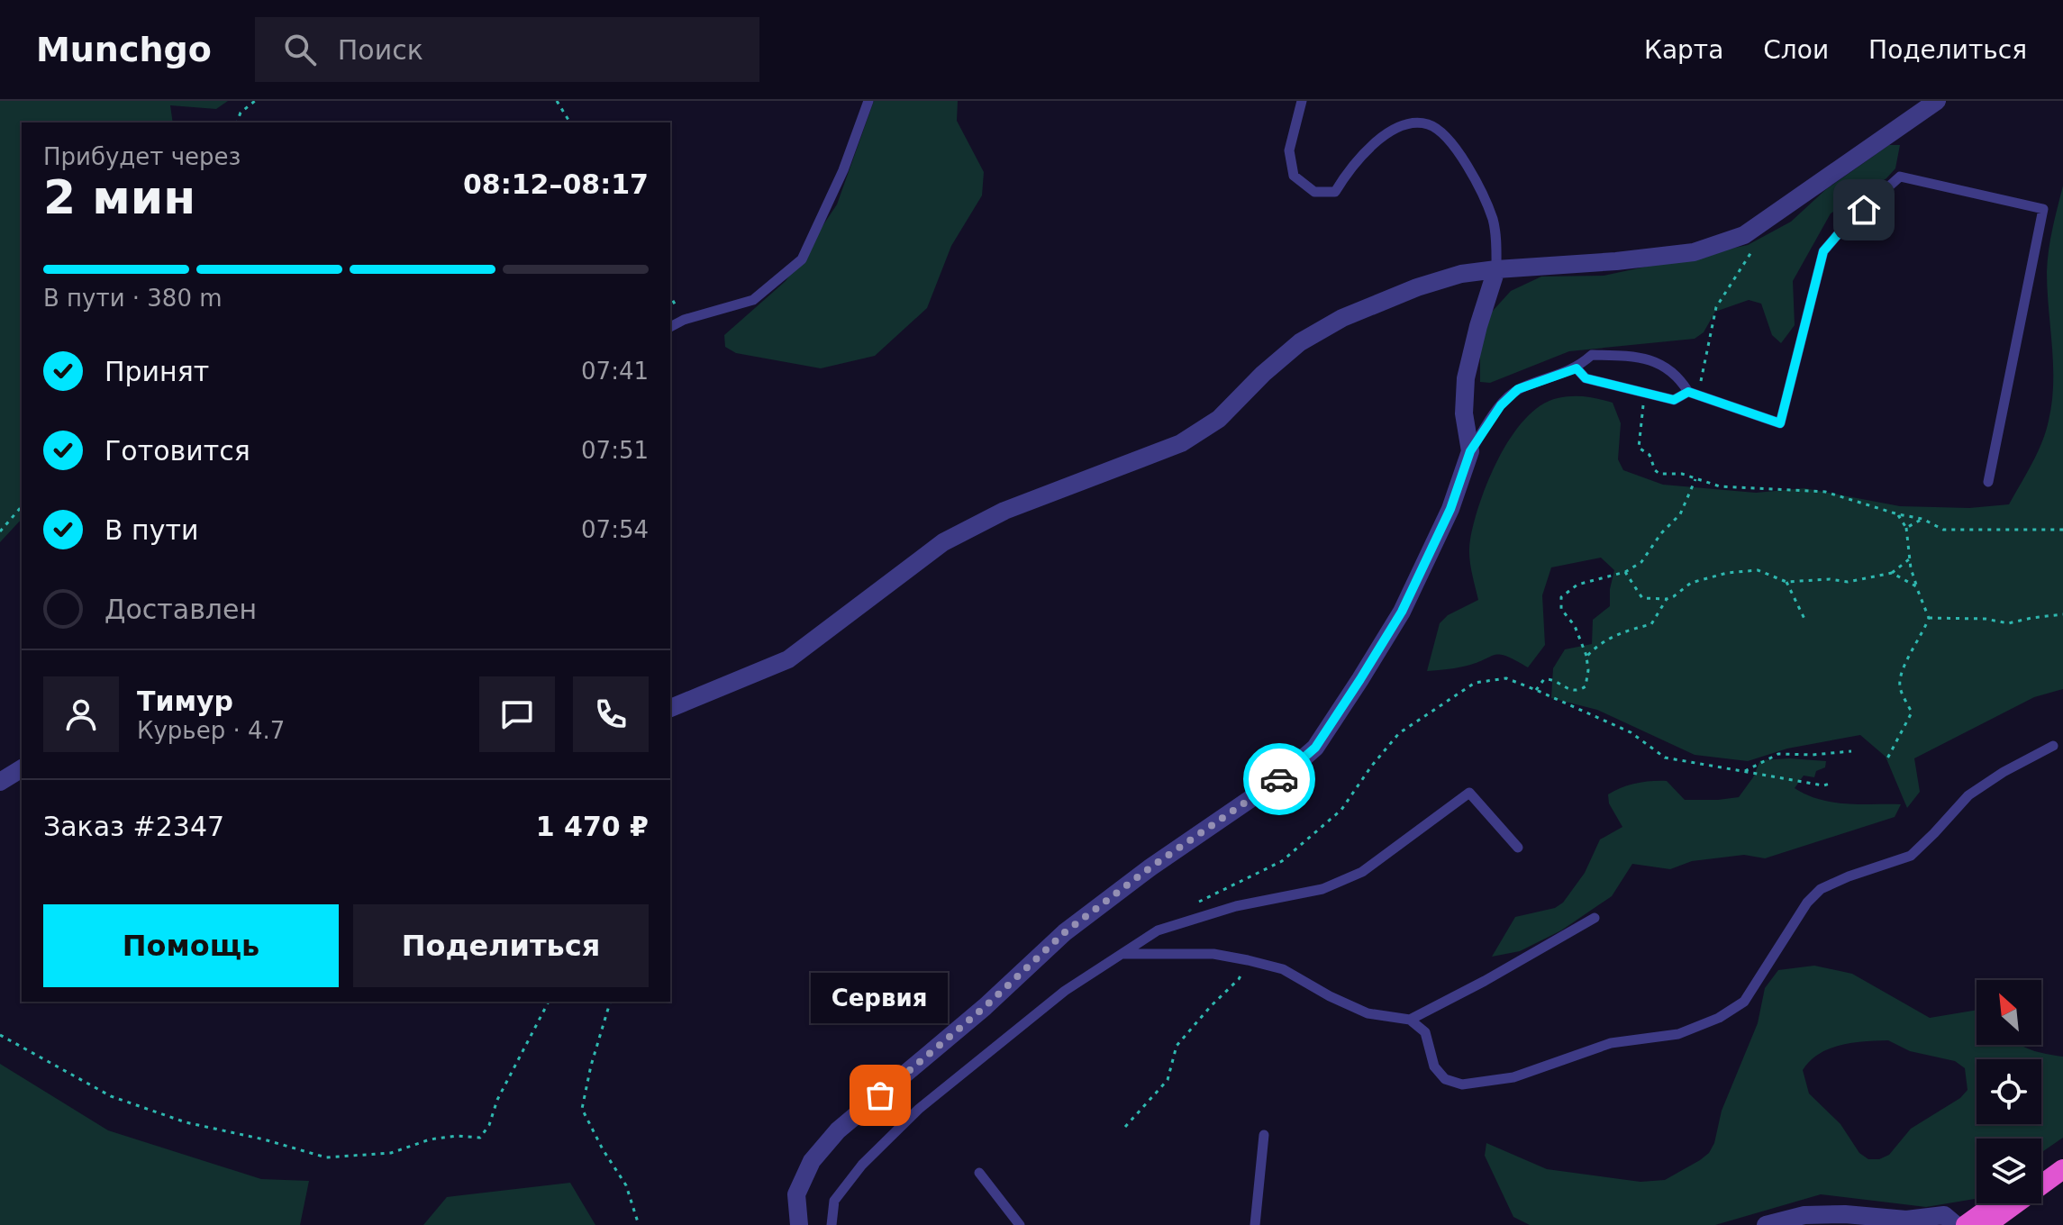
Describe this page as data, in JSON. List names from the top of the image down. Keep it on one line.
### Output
{"places":["Сервия"],"north":"top left","page":{"header":"Munchgo","search":"Поиск","nav":["Карта","Слои","Поделиться"],"heading":["2 мин","Прибудет через","08:12–08:17"],"panel":["Тимур","Курьер · 4.7","Заказ #2347","1 470 ₽"],"bar":"В пути · 380 m","list":[["Принят","07:41"],["Готовится","07:51"],["В пути","07:54"],"Доставлен"],"buttons":["Помощь","Поделиться"],"bubble":"Сервия"}}
